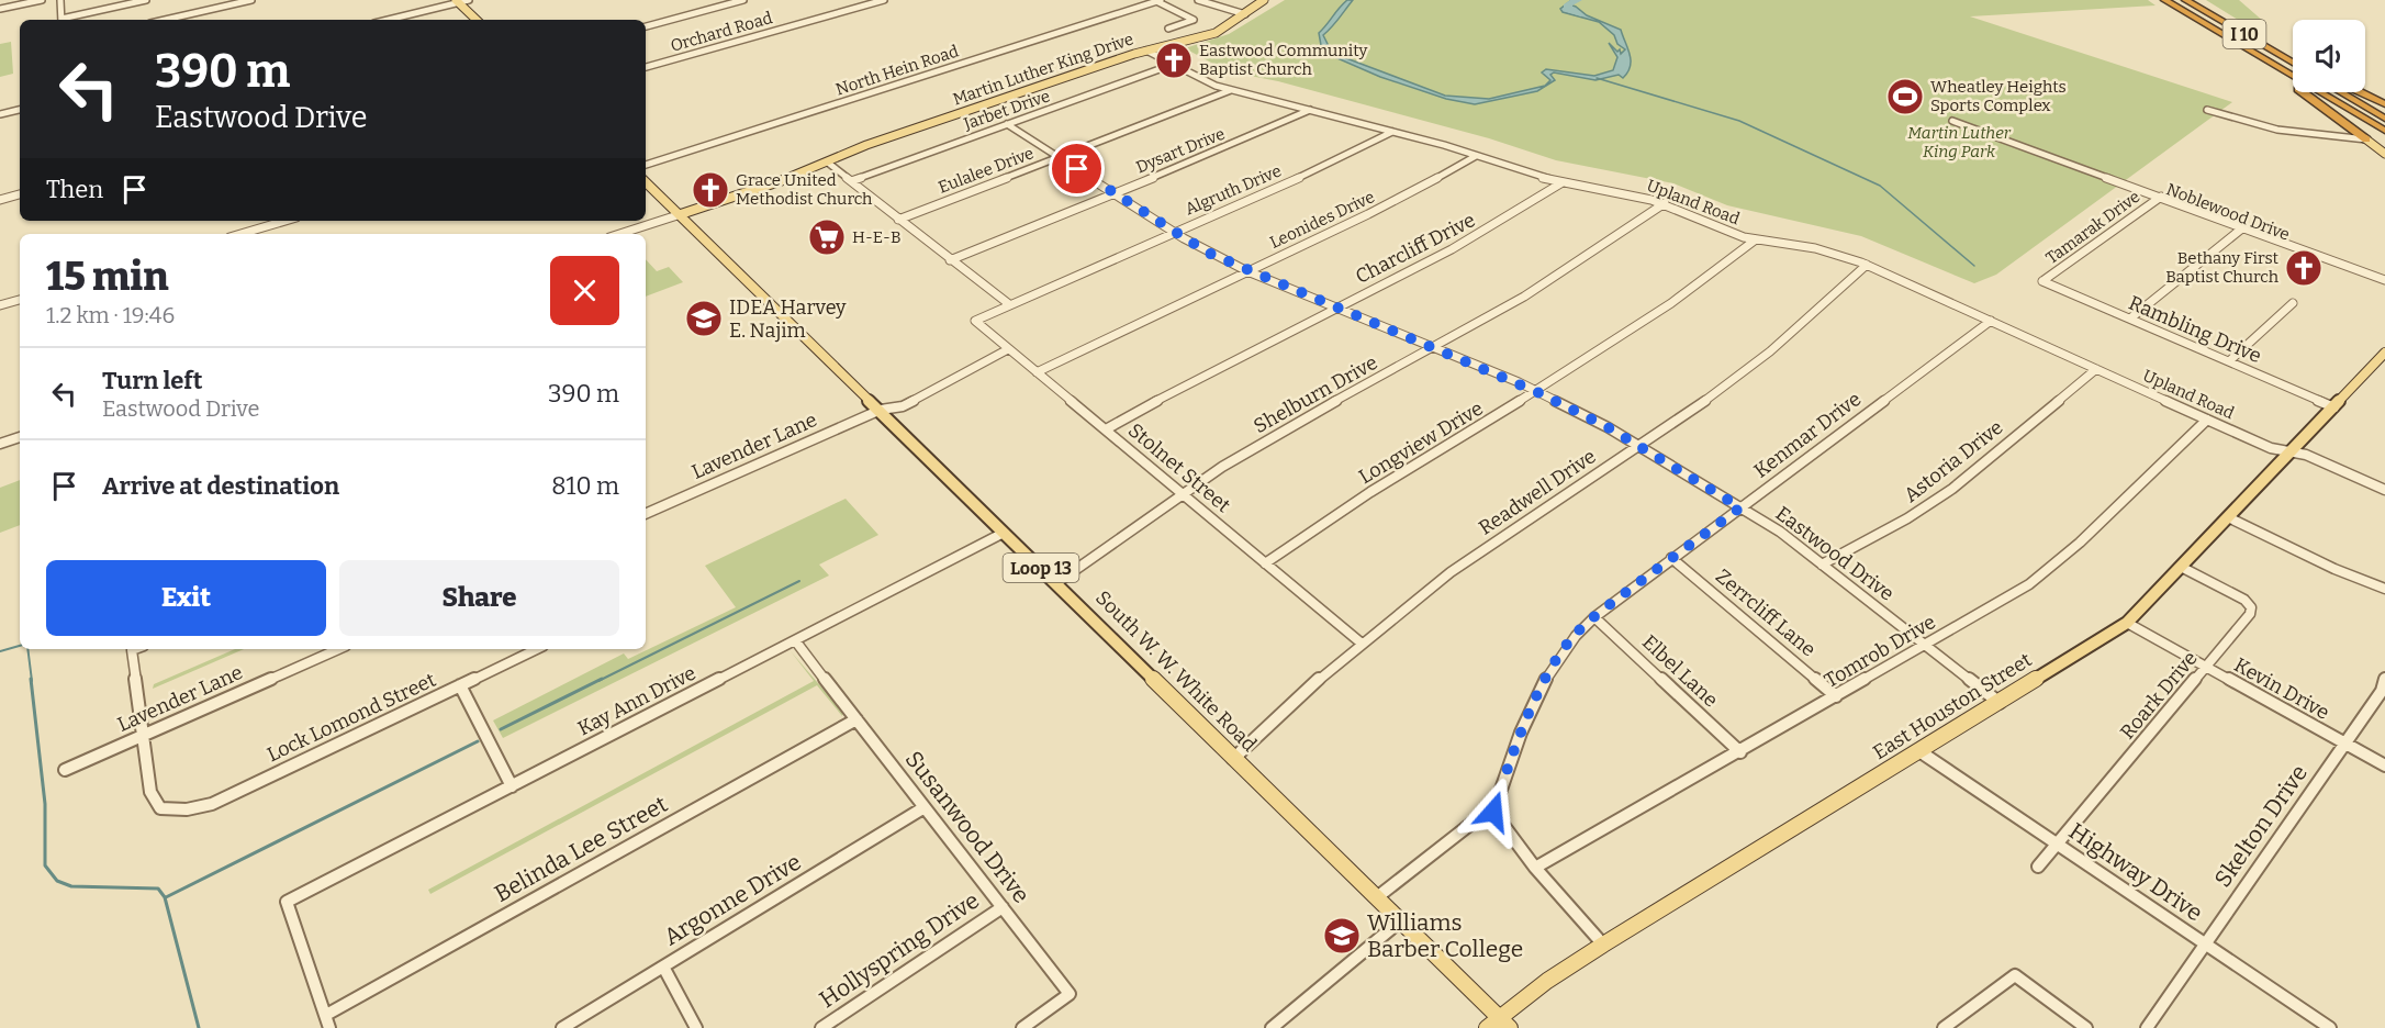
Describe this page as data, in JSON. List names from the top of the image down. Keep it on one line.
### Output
{"streets":{"highway":["I 10"],"main road":["Martin Luther King Drive","Loop 13","South W. W. White Road","East Houston Street"],"street":["Orchard Road","North Hein Road","Jarbet Drive","Dysart Drive","Eulalee Drive","Algruth Drive","Upland Road","Noblewood Drive","Leonides Drive","Tamarak Drive","Charcliff Drive","Rambling Drive","Shelburn Drive","Kenmar Drive","Longview Drive","Lavender Lane","Astoria Drive","Stolnet Street","Readwell Drive","Eastwood Drive","Zerrcliff Lane","Tomrob Drive","Elbel Lane","Kevin Drive","Roark Drive","Kay Ann Drive","Lock Lomond Street","Skelton Drive","Susanwood Drive","Belinda Lee Street","Highway Drive","Argonne Drive","Hollyspring Drive"]},"crossings":[["Martin Luther King Drive","Upland Road"],["Martin Luther King Drive","South W. W. White Road"],["Jarbet Drive","Upland Road"],["Jarbet Drive","Eastwood Drive"],["Dysart Drive","Upland Road"],["Dysart Drive","Eastwood Drive"],["Eulalee Drive","Upland Road"],["Eulalee Drive","Eastwood Drive"],["Algruth Drive","Upland Road"],["Algruth Drive","Stolnet Street"],["Algruth Drive","Eastwood Drive"],["Upland Road","Leonides Drive"],["Upland Road","Charcliff Drive"],["Upland Road","Shelburn Drive"],["Upland Road","Kenmar Drive"],["Upland Road","Longview Drive"],["Upland Road","Astoria Drive"],["Upland Road","Readwell Drive"],["Upland Road","Tomrob Drive"],["Upland Road","East Houston Street"],["Noblewood Drive","Tamarak Drive"],["Leonides Drive","Stolnet Street"],["Leonides Drive","Eastwood Drive"],["Tamarak Drive","Rambling Drive"],["Charcliff Drive","Stolnet Street"],["Charcliff Drive","Eastwood Drive"],["Rambling Drive","East Houston Street"],["Shelburn Drive","Stolnet Street"],["Shelburn Drive","Eastwood Drive"],["Shelburn Drive","South W. W. White Road"],["Kenmar Drive","Eastwood Drive"],["Kenmar Drive","Zerrcliff Lane"],["Kenmar Drive","Elbel Lane"],["Longview Drive","Stolnet Street"],["Longview Drive","Eastwood Drive"],["Lavender Lane","South W. W. White Road"],["Lavender Lane","Lock Lomond Street"],["Astoria Drive","Eastwood Drive"],["Stolnet Street","Readwell Drive"],["Readwell Drive","Eastwood Drive"],["Readwell Drive","South W. W. White Road"],["Eastwood Drive","Tomrob Drive"],["Eastwood Drive","East Houston Street"],["Zerrcliff Lane","Tomrob Drive"],["Tomrob Drive","Elbel Lane"],["South W. W. White Road","Kay Ann Drive"],["South W. W. White Road","East Houston Street"],["Kevin Drive","Roark Drive"],["Kevin Drive","East Houston Street"],["Kevin Drive","Skelton Drive"],["Roark Drive","East Houston Street"],["Roark Drive","Highway Drive"],["Kay Ann Drive","Susanwood Drive"],["Kay Ann Drive","Belinda Lee Street"],["East Houston Street","Highway Drive"],["Skelton Drive","Highway Drive"],["Susanwood Drive","Belinda Lee Street"],["Susanwood Drive","Argonne Drive"],["Susanwood Drive","Hollyspring Drive"]],"parks":["Martin Luther King Park"],"places":{"church":["Eastwood Community Baptist Church","Grace United Methodist Church","Bethany First Baptist Church"],"sports":["Wheatley Heights Sports Complex"],"supermarket":["H-E-B"],"school or university":["IDEA Harvey E. Najim","Williams Barber College"]},"page":{"turn":["390 m","Eastwood Drive"],"then":"Then","heading":["15 min","1.2 km · 19:46"],"list":[{"name":"Turn left","note":"Eastwood Drive","value":"390 m"},{"name":"Arrive at destination","value":"810 m"}],"buttons":["Exit","Share"]}}
